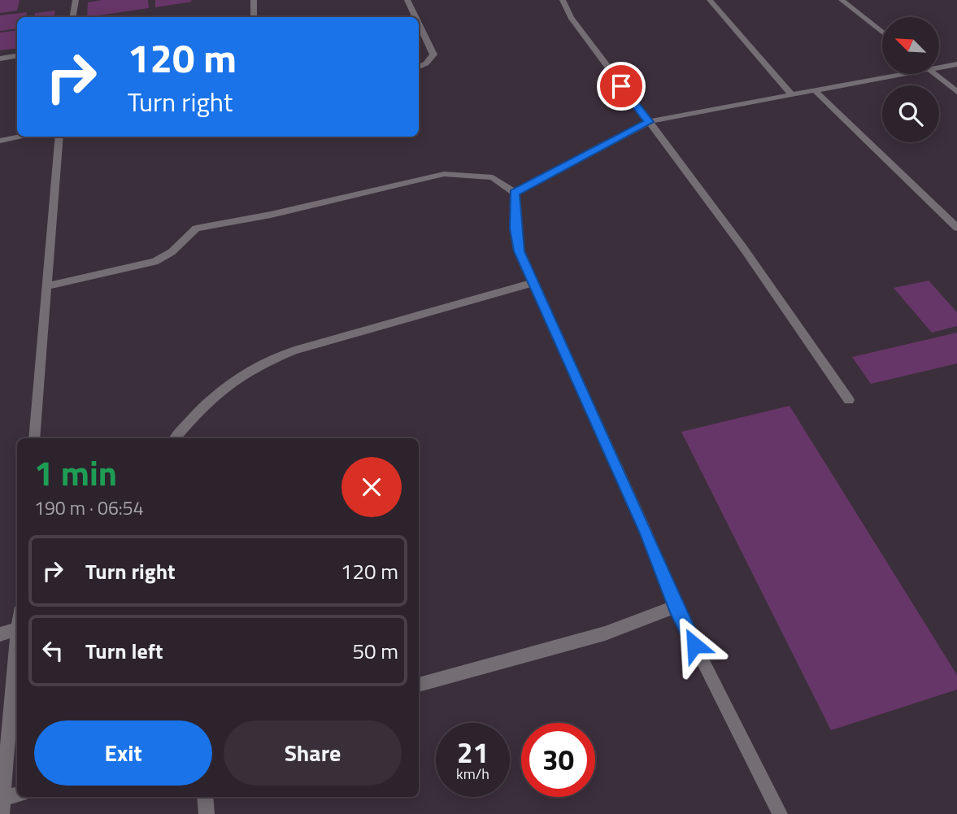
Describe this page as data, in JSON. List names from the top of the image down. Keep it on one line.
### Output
{"north":"top left","page":{"turn":["120 m","Turn right"],"heading":["1 min","190 m · 06:54"],"list":[{"name":"Turn right","value":"120 m"},{"name":"Turn left","value":"50 m"}],"buttons":["Exit","Share"],"speed":"21 km/h","limit":"30"}}
